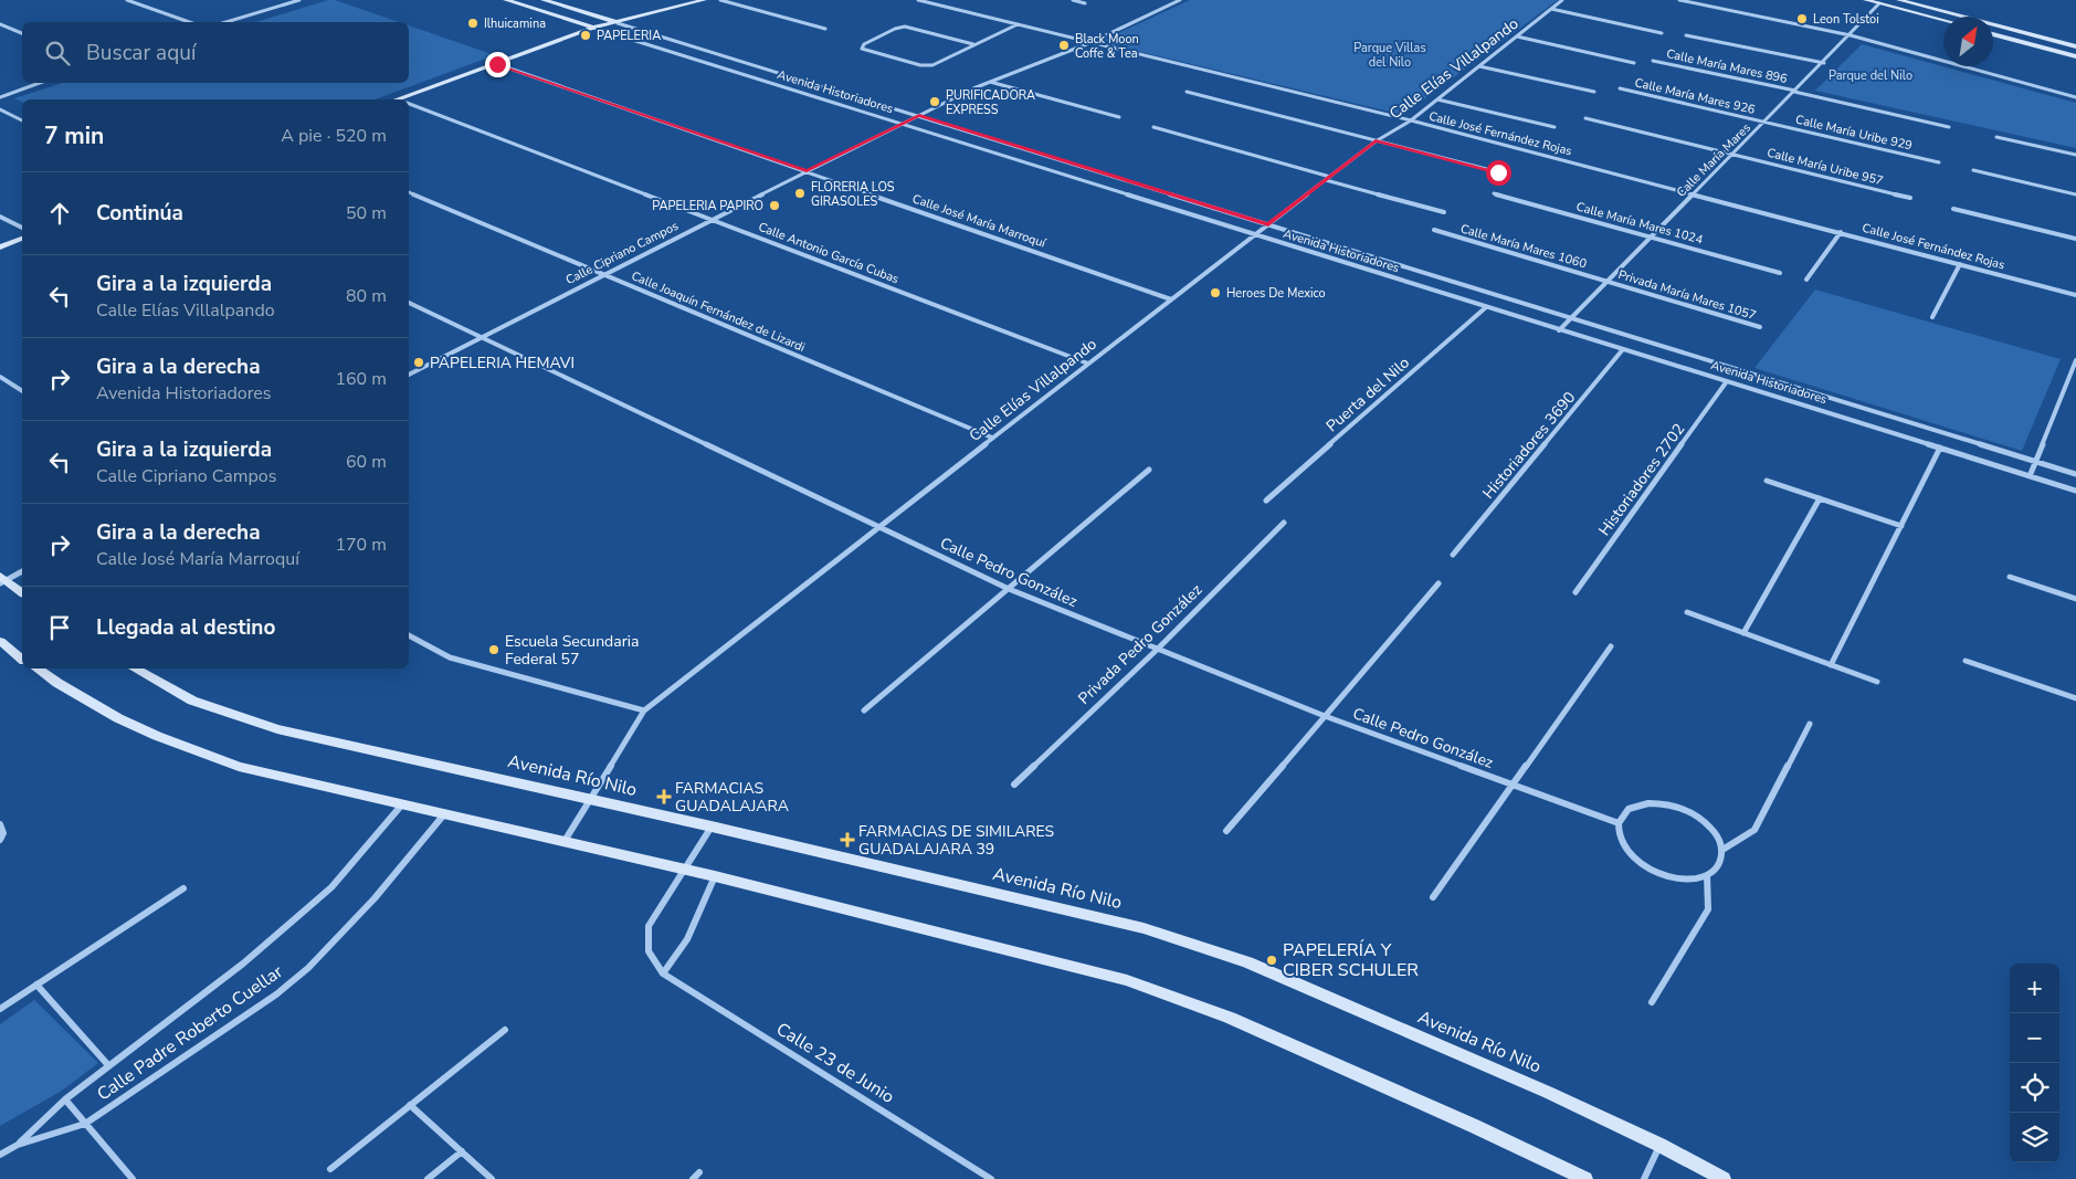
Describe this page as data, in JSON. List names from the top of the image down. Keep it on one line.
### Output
{"streets":{"main road":["Avenida Historiadores","Avenida Río Nilo"],"street":["Calle María Mares 896","Calle Elías Villalpando","Calle María Mares 926","Calle María Uribe 929","Calle José Fernández Rojas","Calle María Mares","Calle María Uribe 957","Calle José María Marroquí","Calle María Mares 1024","Calle María Mares 1060","Calle Cipriano Campos","Calle Antonio García Cubas","Privada María Mares 1057","Calle Joaquín Fernández de Lizardi","Puerta del Nilo","Historiadores 3690","Historiadores 2702","Calle Pedro González","Privada Pedro González","Calle Padre Roberto Cuellar","Calle 23 de Junio"]},"crossings":[["Calle María Mares 896","Calle María Mares"],["Calle Elías Villalpando","Avenida Historiadores"],["Calle Elías Villalpando","Calle José Fernández Rojas"],["Calle Elías Villalpando","Calle José María Marroquí"],["Calle Elías Villalpando","Calle Antonio García Cubas"],["Calle Elías Villalpando","Calle Joaquín Fernández de Lizardi"],["Calle Elías Villalpando","Calle Pedro González"],["Calle Elías Villalpando","Avenida Río Nilo"],["Avenida Historiadores","Calle María Mares"],["Avenida Historiadores","Calle Cipriano Campos"],["Avenida Historiadores","Puerta del Nilo"],["Avenida Historiadores","Historiadores 3690"],["Avenida Historiadores","Historiadores 2702"],["Calle María Mares 926","Calle María Uribe 929"],["Calle María Mares 926","Calle María Mares"],["Calle María Uribe 929","Calle María Mares"],["Calle José Fernández Rojas","Calle María Mares"],["Calle José Fernández Rojas","Calle Cipriano Campos"],["Calle María Mares","Calle María Uribe 957"],["Calle María Mares","Calle María Mares 1024"],["Calle María Mares","Calle María Mares 1060"],["Calle María Mares","Privada María Mares 1057"],["Calle José María Marroquí","Calle Cipriano Campos"],["Calle María Mares 1060","Privada María Mares 1057"],["Calle Cipriano Campos","Calle Antonio García Cubas"],["Calle Cipriano Campos","Calle Joaquín Fernández de Lizardi"],["Calle Cipriano Campos","Calle Pedro González"],["Calle Pedro González","Privada Pedro González"],["Avenida Río Nilo","Calle 23 de Junio"]],"parks":["Parque Villas del Nilo","Parque del Nilo"],"places":{"other":["Leon Tolstoi","Ilhuicamina","PAPELERIA","Black Moon Coffe & Tea","PURIFICADORA EXPRESS","FLORERIA LOS GIRASOLES","PAPELERIA PAPIRO","Heroes De Mexico","PAPELERIA HEMAVI","Escuela Secundaria Federal 57","PAPELERÍA Y CIBER SCHULER"],"health":["FARMACIAS GUADALAJARA","FARMACIAS DE SIMILARES GUADALAJARA 39"]},"north":"top right","page":{"search":"Buscar aquí","heading":["7 min","A pie · 520 m"],"list":[["Continúa","50 m"],["Gira a la izquierda","Calle Elías Villalpando","80 m"],["Gira a la derecha","Avenida Historiadores","160 m"],["Gira a la izquierda","Calle Cipriano Campos","60 m"],["Gira a la derecha","Calle José María Marroquí","170 m"],"Llegada al destino"],"map_buttons":["+","−"]}}
